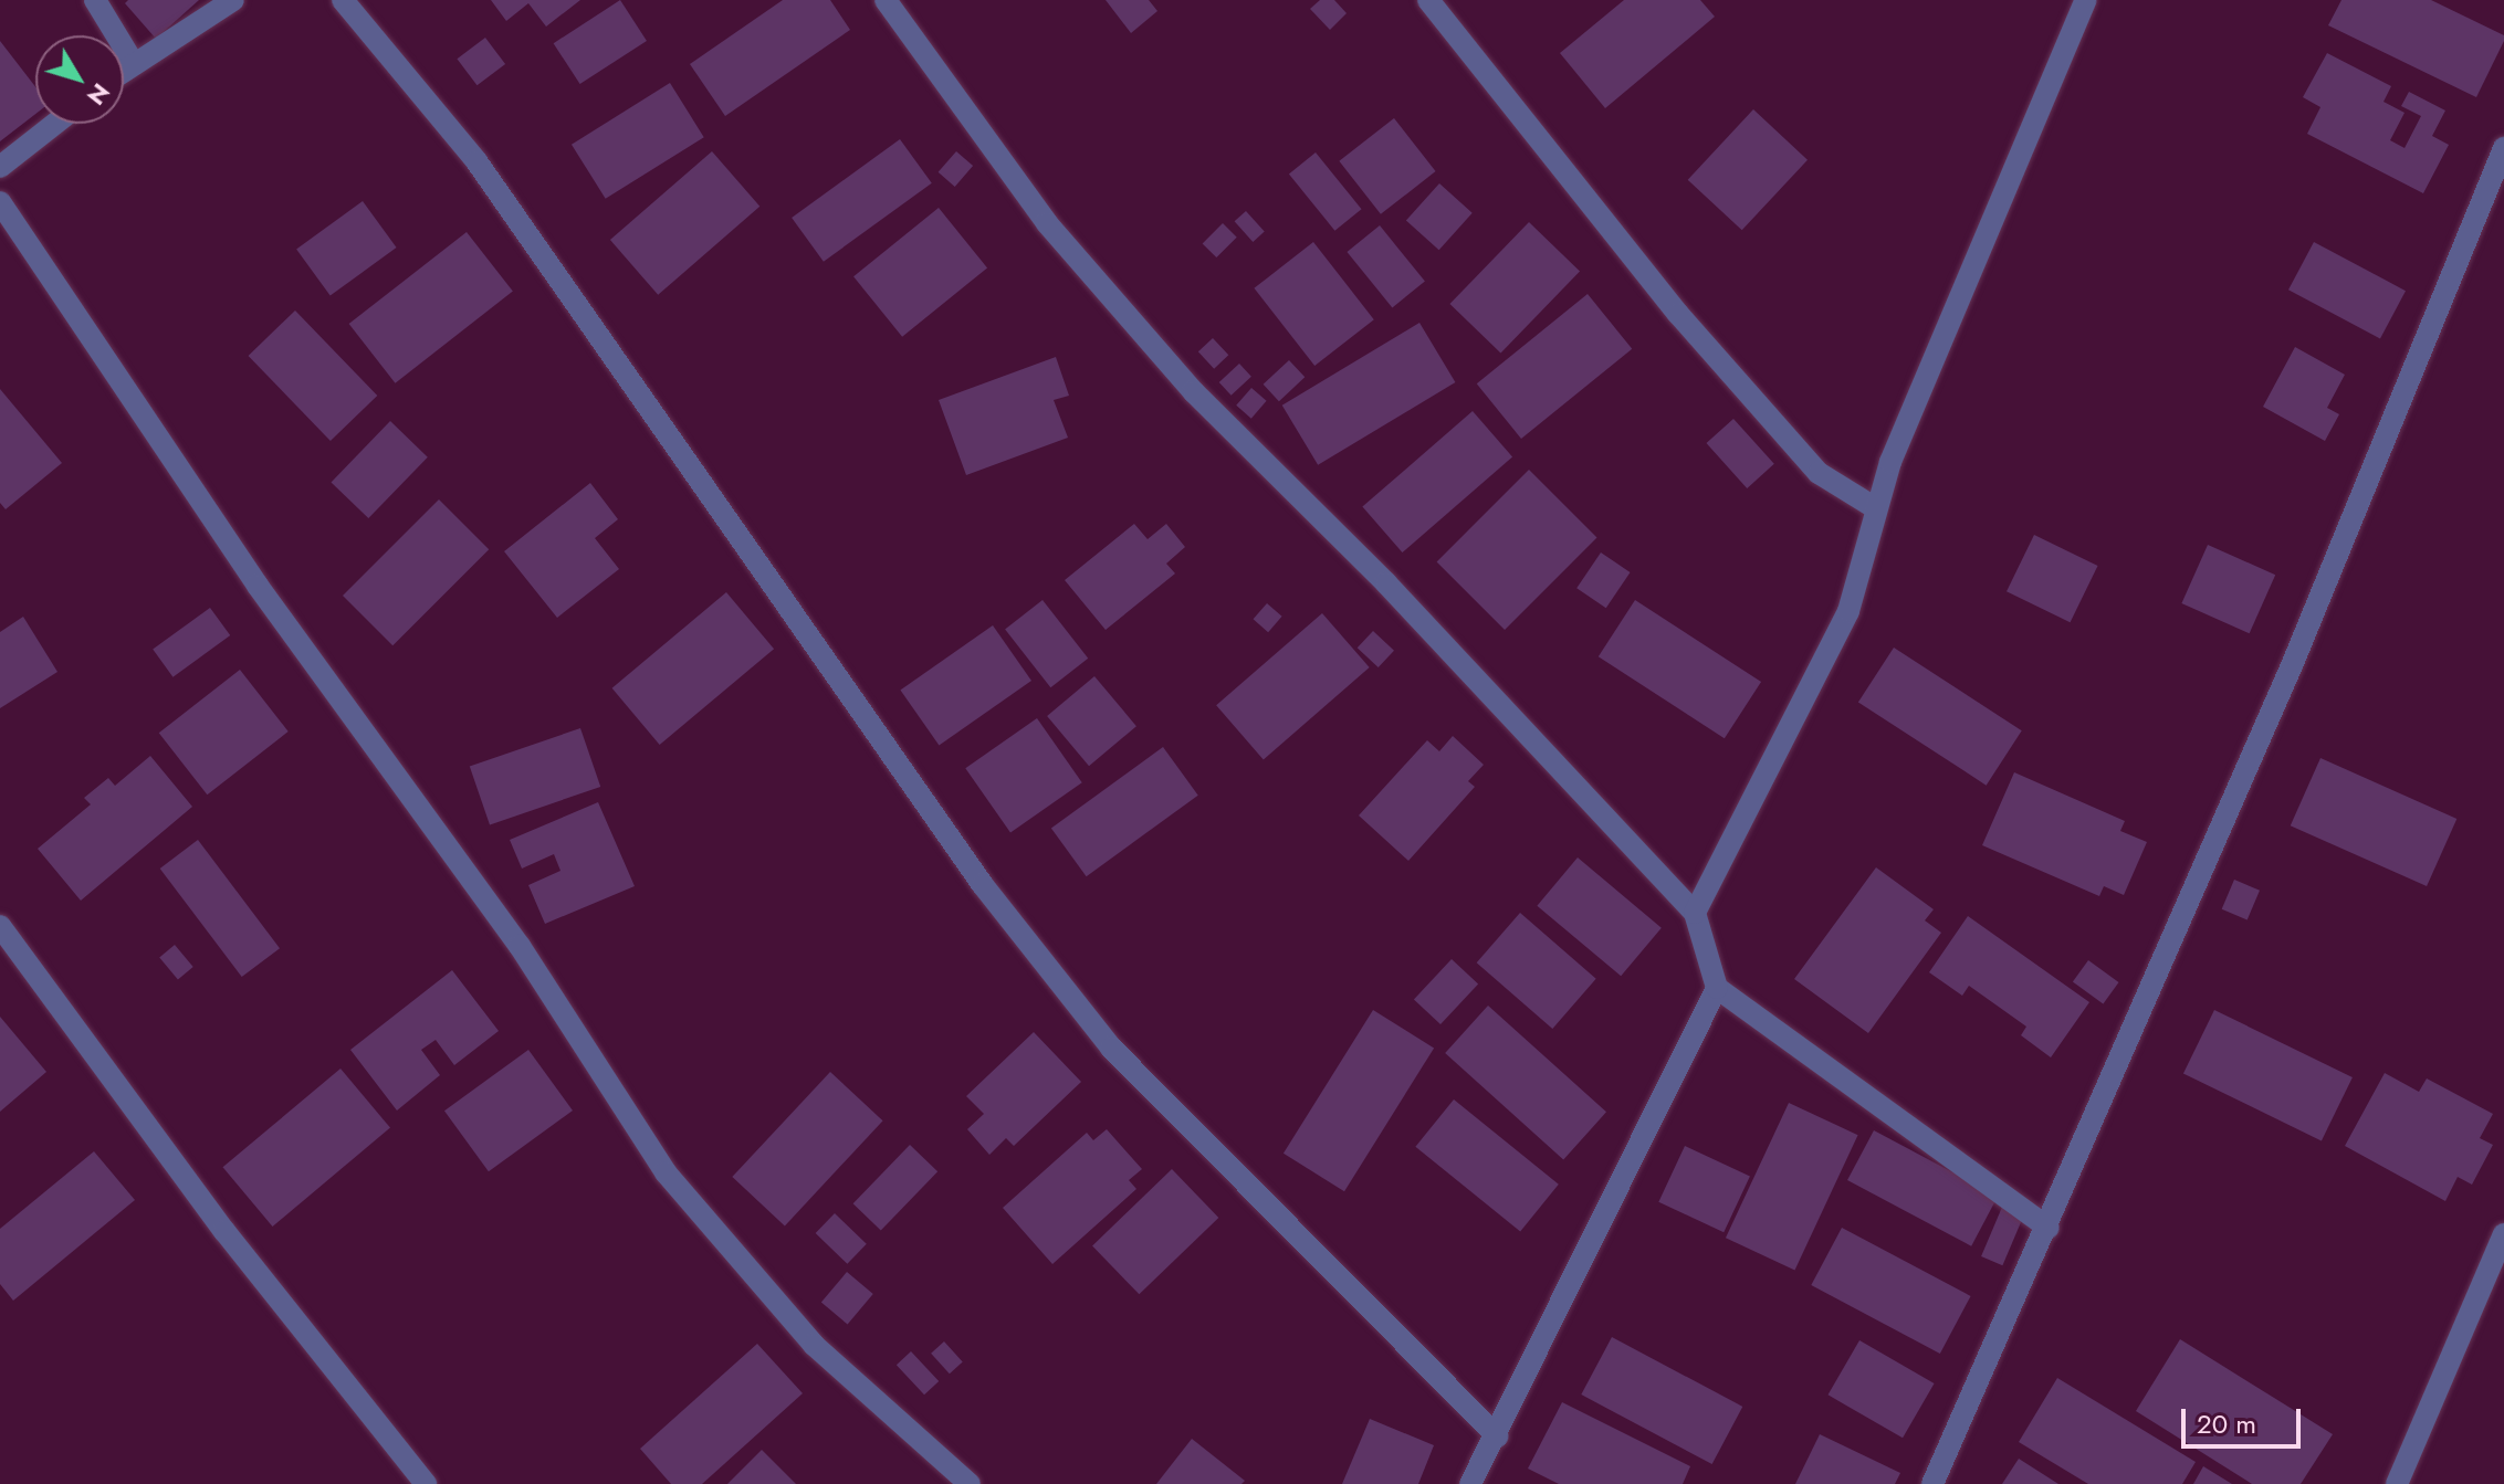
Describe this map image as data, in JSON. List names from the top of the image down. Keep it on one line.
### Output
{"scale_bar":"20 m","north":"bottom right"}
